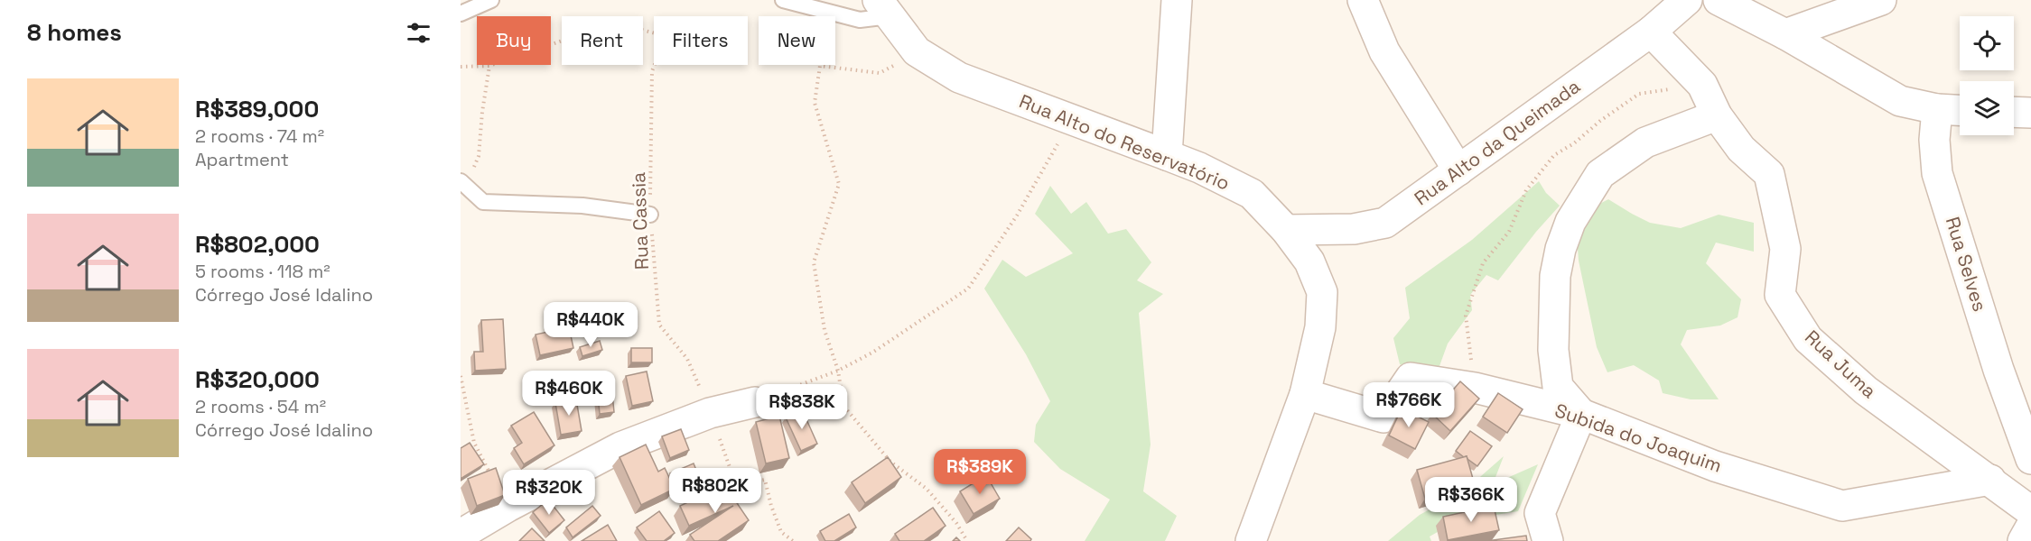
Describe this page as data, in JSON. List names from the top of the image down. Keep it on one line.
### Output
{"streets":{"street":["Rua Alto do Reservatório","Rua Alto da Queimada","Rua Selves","Rua Juma","Subida do Joaquim"],"path":["Rua Cassia"]},"crossings":[["Rua Alto do Reservatório","Rua Alto da Queimada"],["Rua Alto do Reservatório","Subida do Joaquim"],["Rua Alto da Queimada","Rua Juma"],["Rua Juma","Subida do Joaquim"]],"page":{"heading":"8 homes","chip":["Buy","Rent","Filters","New"],"list":[{"name":"R$389,000","note":"2 rooms · 74 m² · Apartment"},{"name":"R$802,000","note":"5 rooms · 118 m² · Córrego José Idalino"},{"name":"R$320,000","note":"2 rooms · 54 m² · Córrego José Idalino"}],"price":["R$440K","R$460K","R$766K","R$838K","R$389K","R$802K","R$320K","R$366K"]}}
